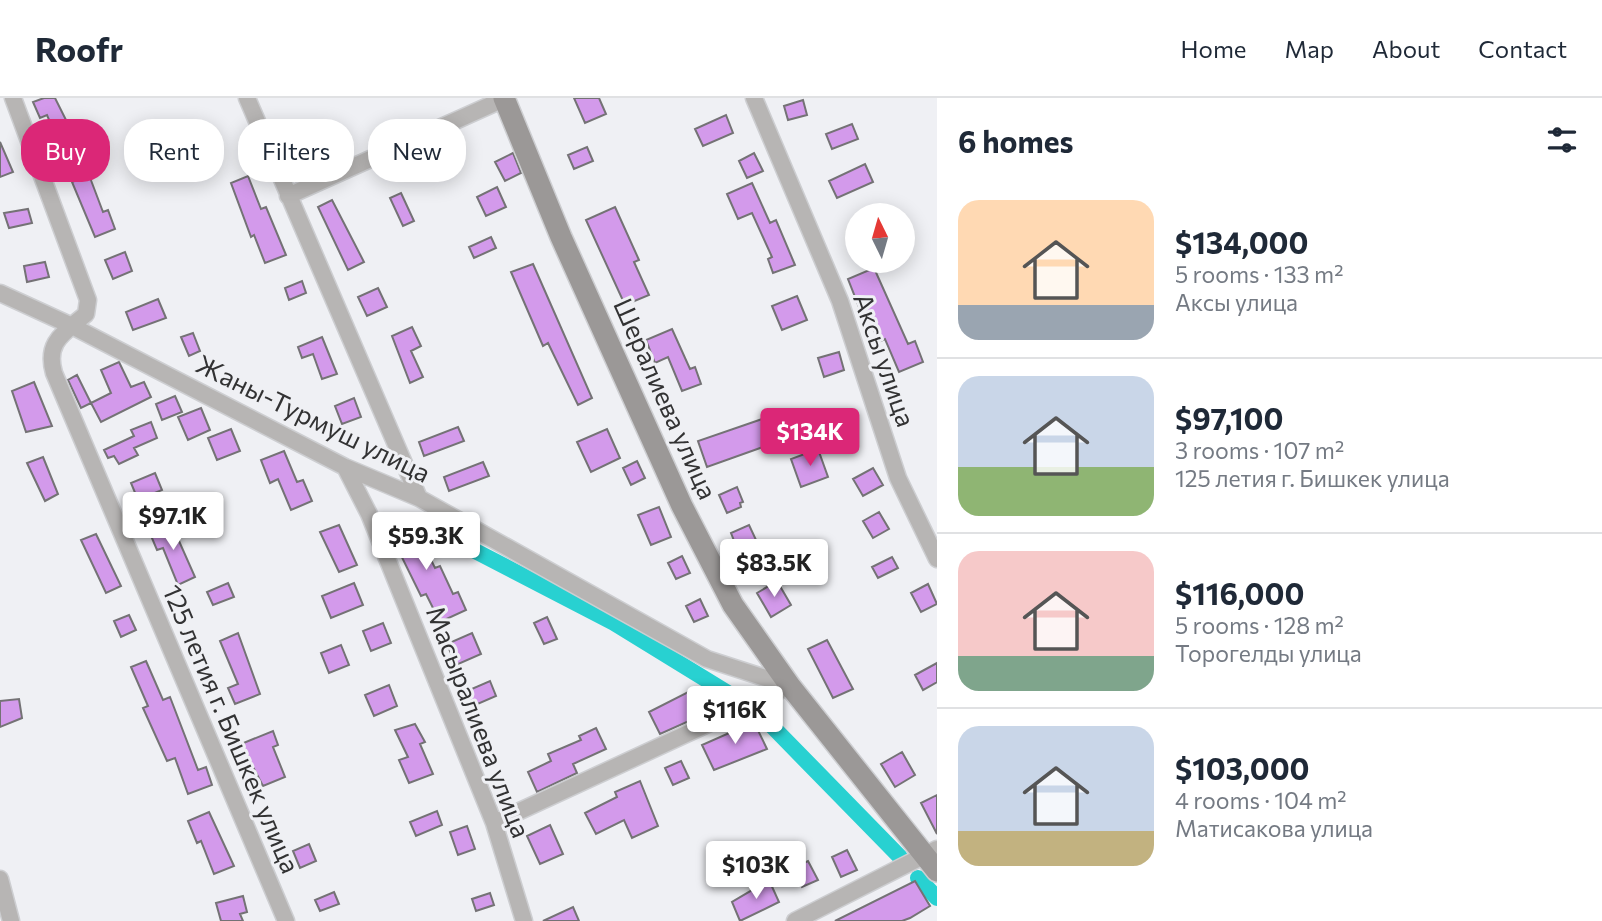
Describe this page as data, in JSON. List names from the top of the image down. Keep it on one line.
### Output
{"streets":{"street":["Аксы улица","Шералиева улица","Жаны-Турмуш улица","Масыралиева улица","125 летия г. Бишкек улица"]},"crossings":[["Шералиева улица","Жаны-Турмуш улица"],["Жаны-Турмуш улица","Масыралиева улица"],["Жаны-Турмуш улица","125 летия г. Бишкек улица"]],"north":"top","page":{"header":"Roofr","nav":["Home","Map","About","Contact"],"heading":"6 homes","chip":["Buy","Rent","Filters","New"],"list":[{"name":"$134,000","note":"5 rooms · 133 m² · Аксы улица"},{"name":"$97,100","note":"3 rooms · 107 m² · 125 летия г. Бишкек улица"},{"name":"$116,000","note":"5 rooms · 128 m² · Торогелды улица"},{"name":"$103,000","note":"4 rooms · 104 m² · Матисакова улица"}],"price":["$134K","$97.1K","$59.3K","$83.5K","$116K","$103K"]}}
